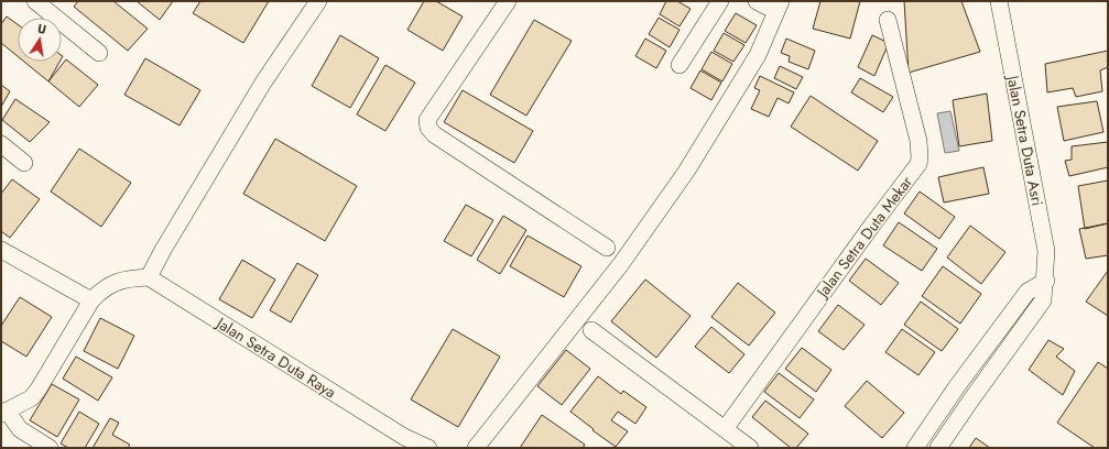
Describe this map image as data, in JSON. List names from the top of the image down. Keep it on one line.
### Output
{"streets":{"street":["Jalan Setra Duta Asri","Jalan Setra Duta Mekar","Jalan Setra Duta Raya"]},"north":"top"}
